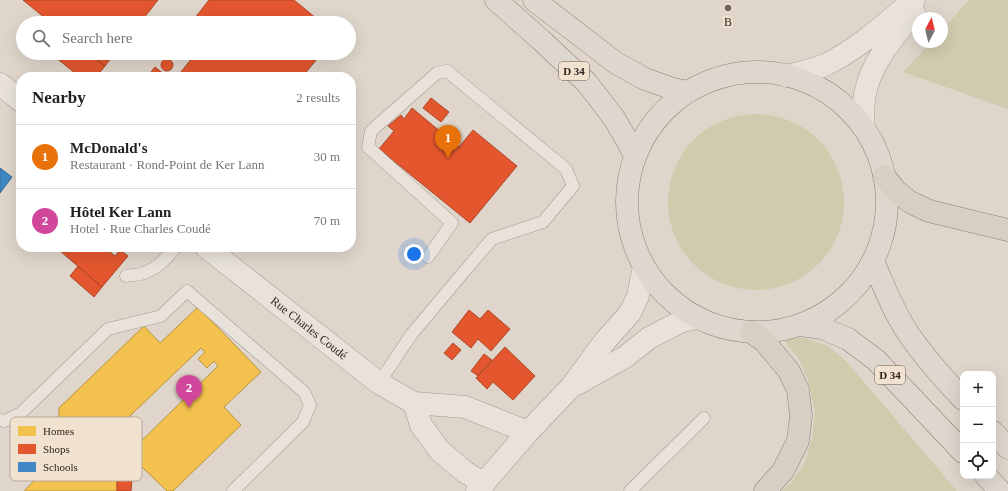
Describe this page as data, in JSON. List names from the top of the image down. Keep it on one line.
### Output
{"streets":{"main road":["D 34"],"street":["Rue Charles Coudé"]},"places":["B"],"legend":["Homes","Shops","Schools"],"north":"top","page":{"search":"Search here","heading":["Nearby","2 results"],"list":[{"mark":"1","name":"McDonald's","note":"Restaurant · Rond-Point de Ker Lann","value":"30 m"},{"mark":"2","name":"Hôtel Ker Lann","note":"Hotel · Rue Charles Coudé","value":"70 m"}],"pins":["1","2"],"map_buttons":["+","−"]}}
